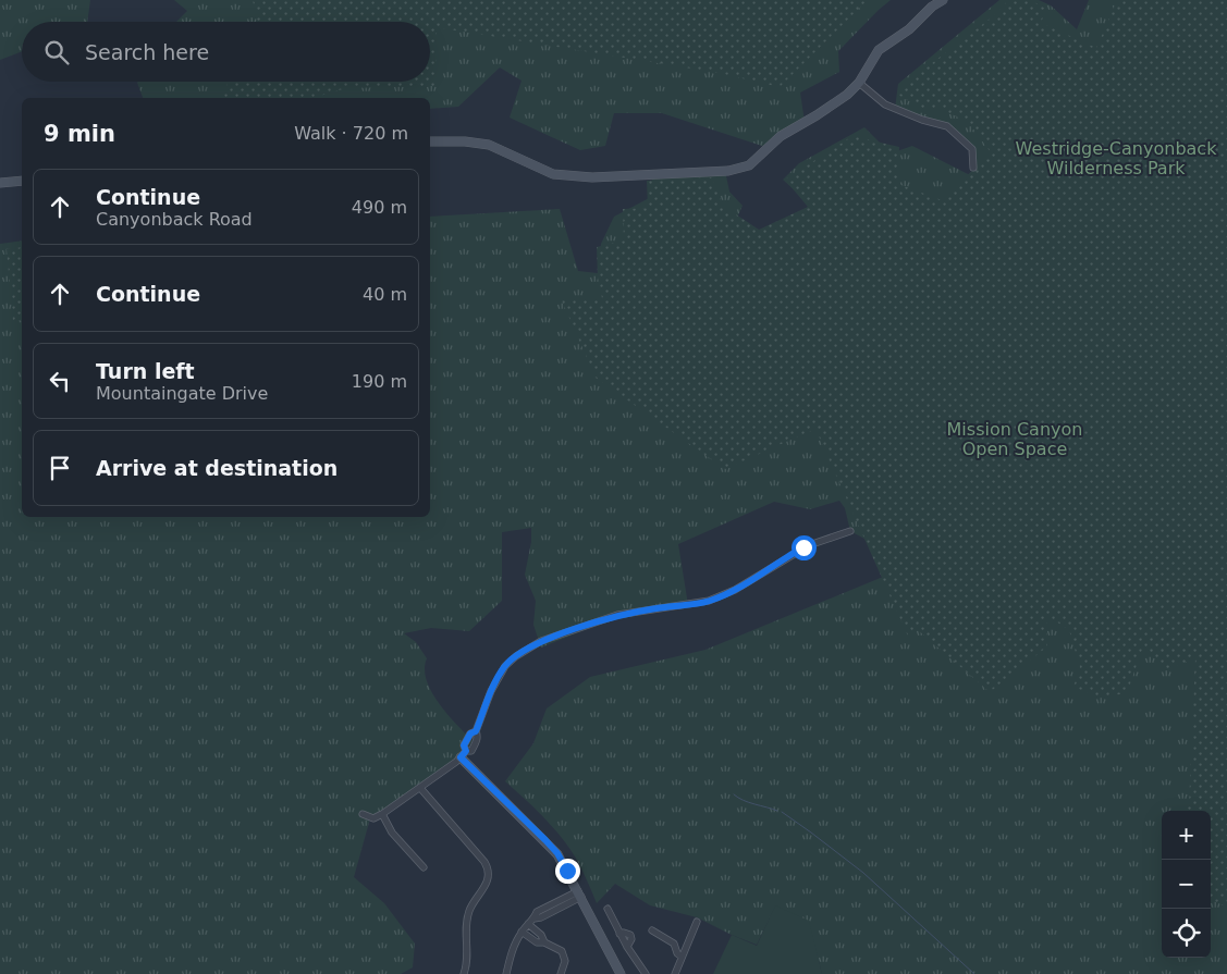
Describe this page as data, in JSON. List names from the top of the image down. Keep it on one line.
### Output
{"parks":["Westridge-Canyonback Wilderness Park","Mission Canyon Open Space"],"page":{"search":"Search here","heading":["9 min","Walk · 720 m"],"list":[["Continue","Canyonback Road","490 m"],["Continue","40 m"],["Turn left","Mountaingate Drive","190 m"],"Arrive at destination"],"map_buttons":["+","−"]}}
